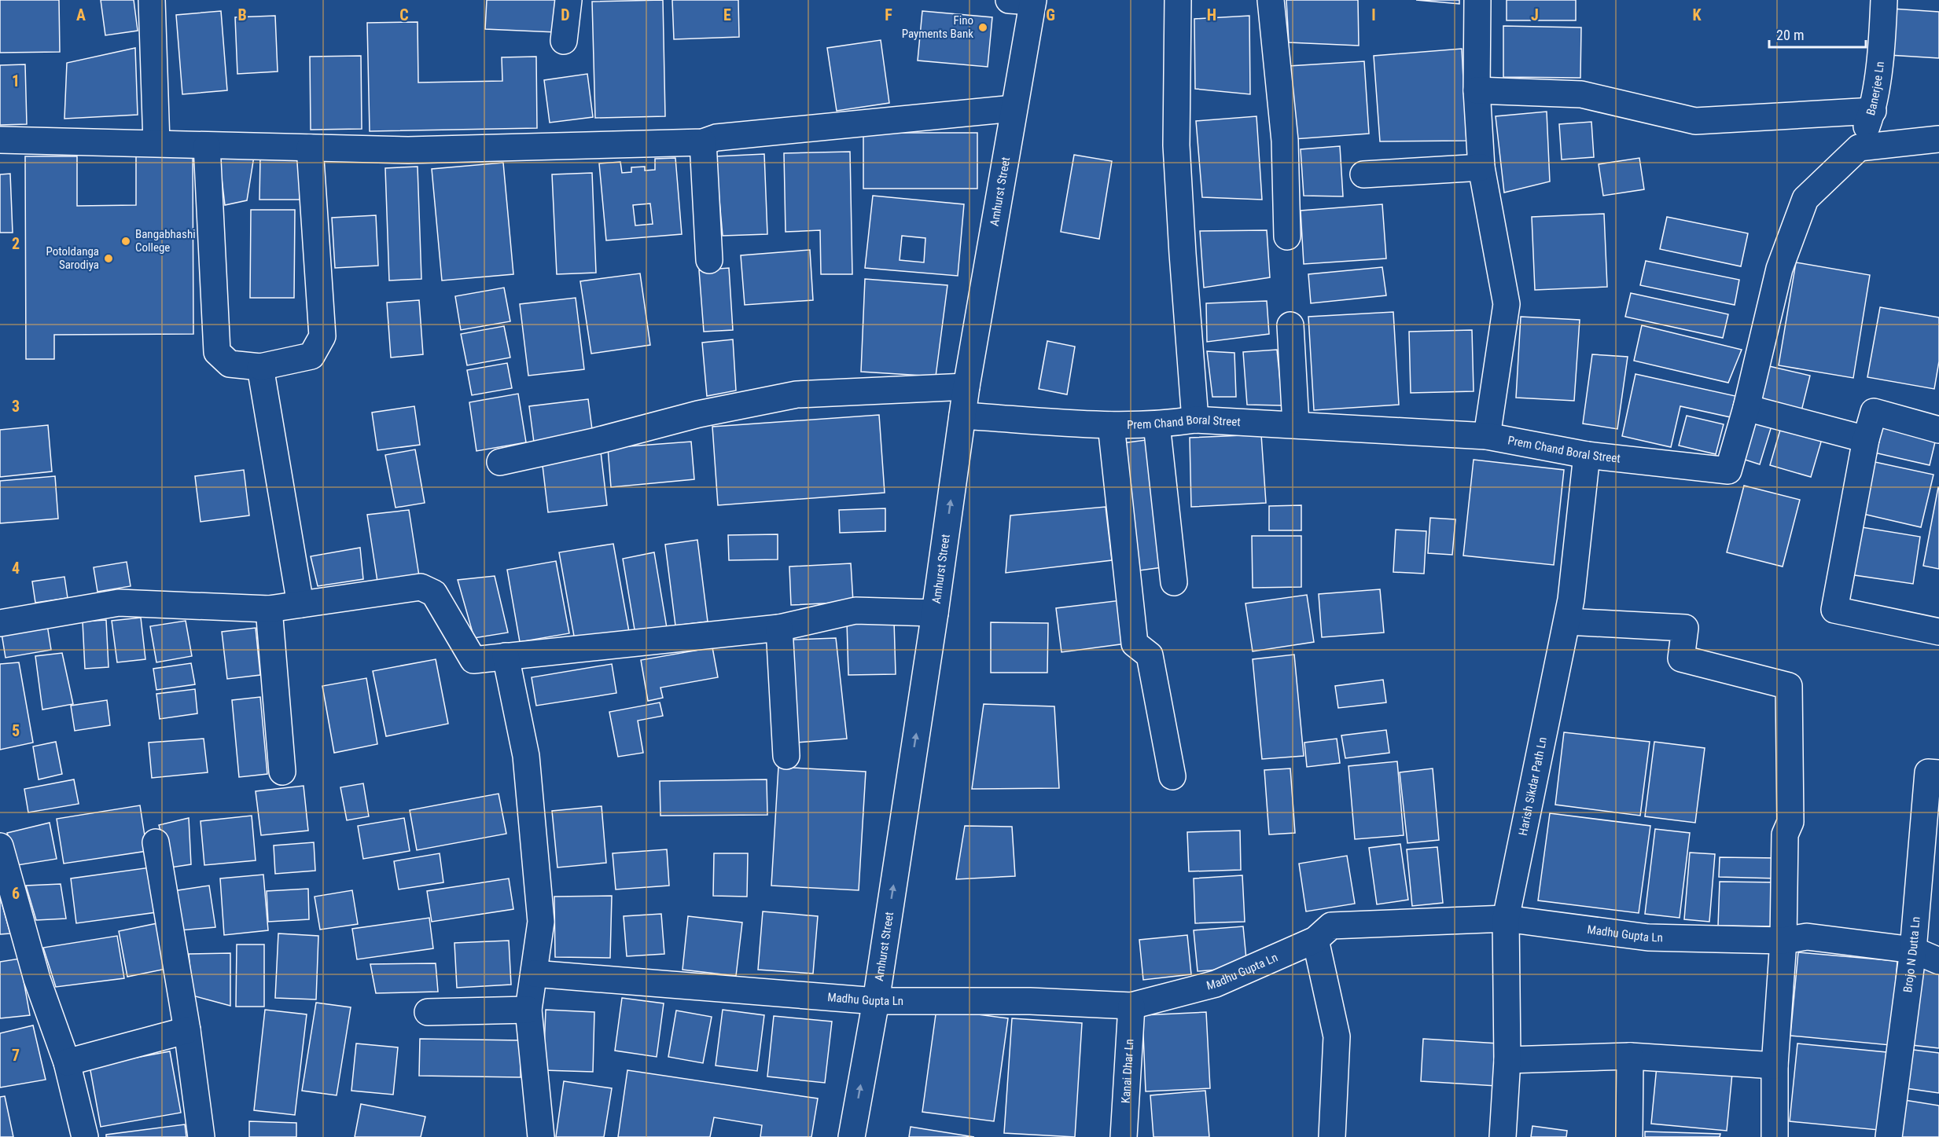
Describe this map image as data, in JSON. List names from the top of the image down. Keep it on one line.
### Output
{"streets":{"street":["Banerjee Ln","Amhurst Street","Prem Chand Boral Street","Harish Sikdar Path Ln","Madhu Gupta Ln","Brojo N Dutta Ln","Kanai Dhar Ln"]},"crossings":[["Banerjee Ln","Prem Chand Boral Street"],["Amhurst Street","Prem Chand Boral Street"],["Amhurst Street","Madhu Gupta Ln"],["Prem Chand Boral Street","Harish Sikdar Path Ln"],["Harish Sikdar Path Ln","Madhu Gupta Ln"],["Madhu Gupta Ln","Brojo N Dutta Ln"],["Madhu Gupta Ln","Kanai Dhar Ln"]],"places":["Fino Payments Bank","Bangabhashi College","Potoldanga Sarodiya"],"scale_bar":"20 m","grid":{"columns":["A","B","C","D","E","F","G","H","I","J","K"],"rows":["1","2","3","4","5","6","7"]}}
